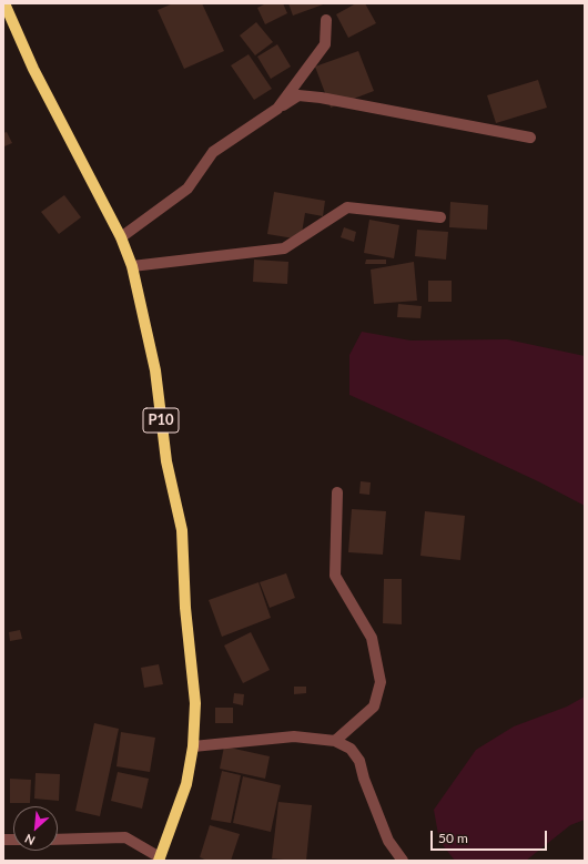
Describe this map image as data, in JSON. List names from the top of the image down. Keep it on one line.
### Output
{"streets":{"main road":["P10"]},"scale_bar":"50 m","north":"bottom left"}
